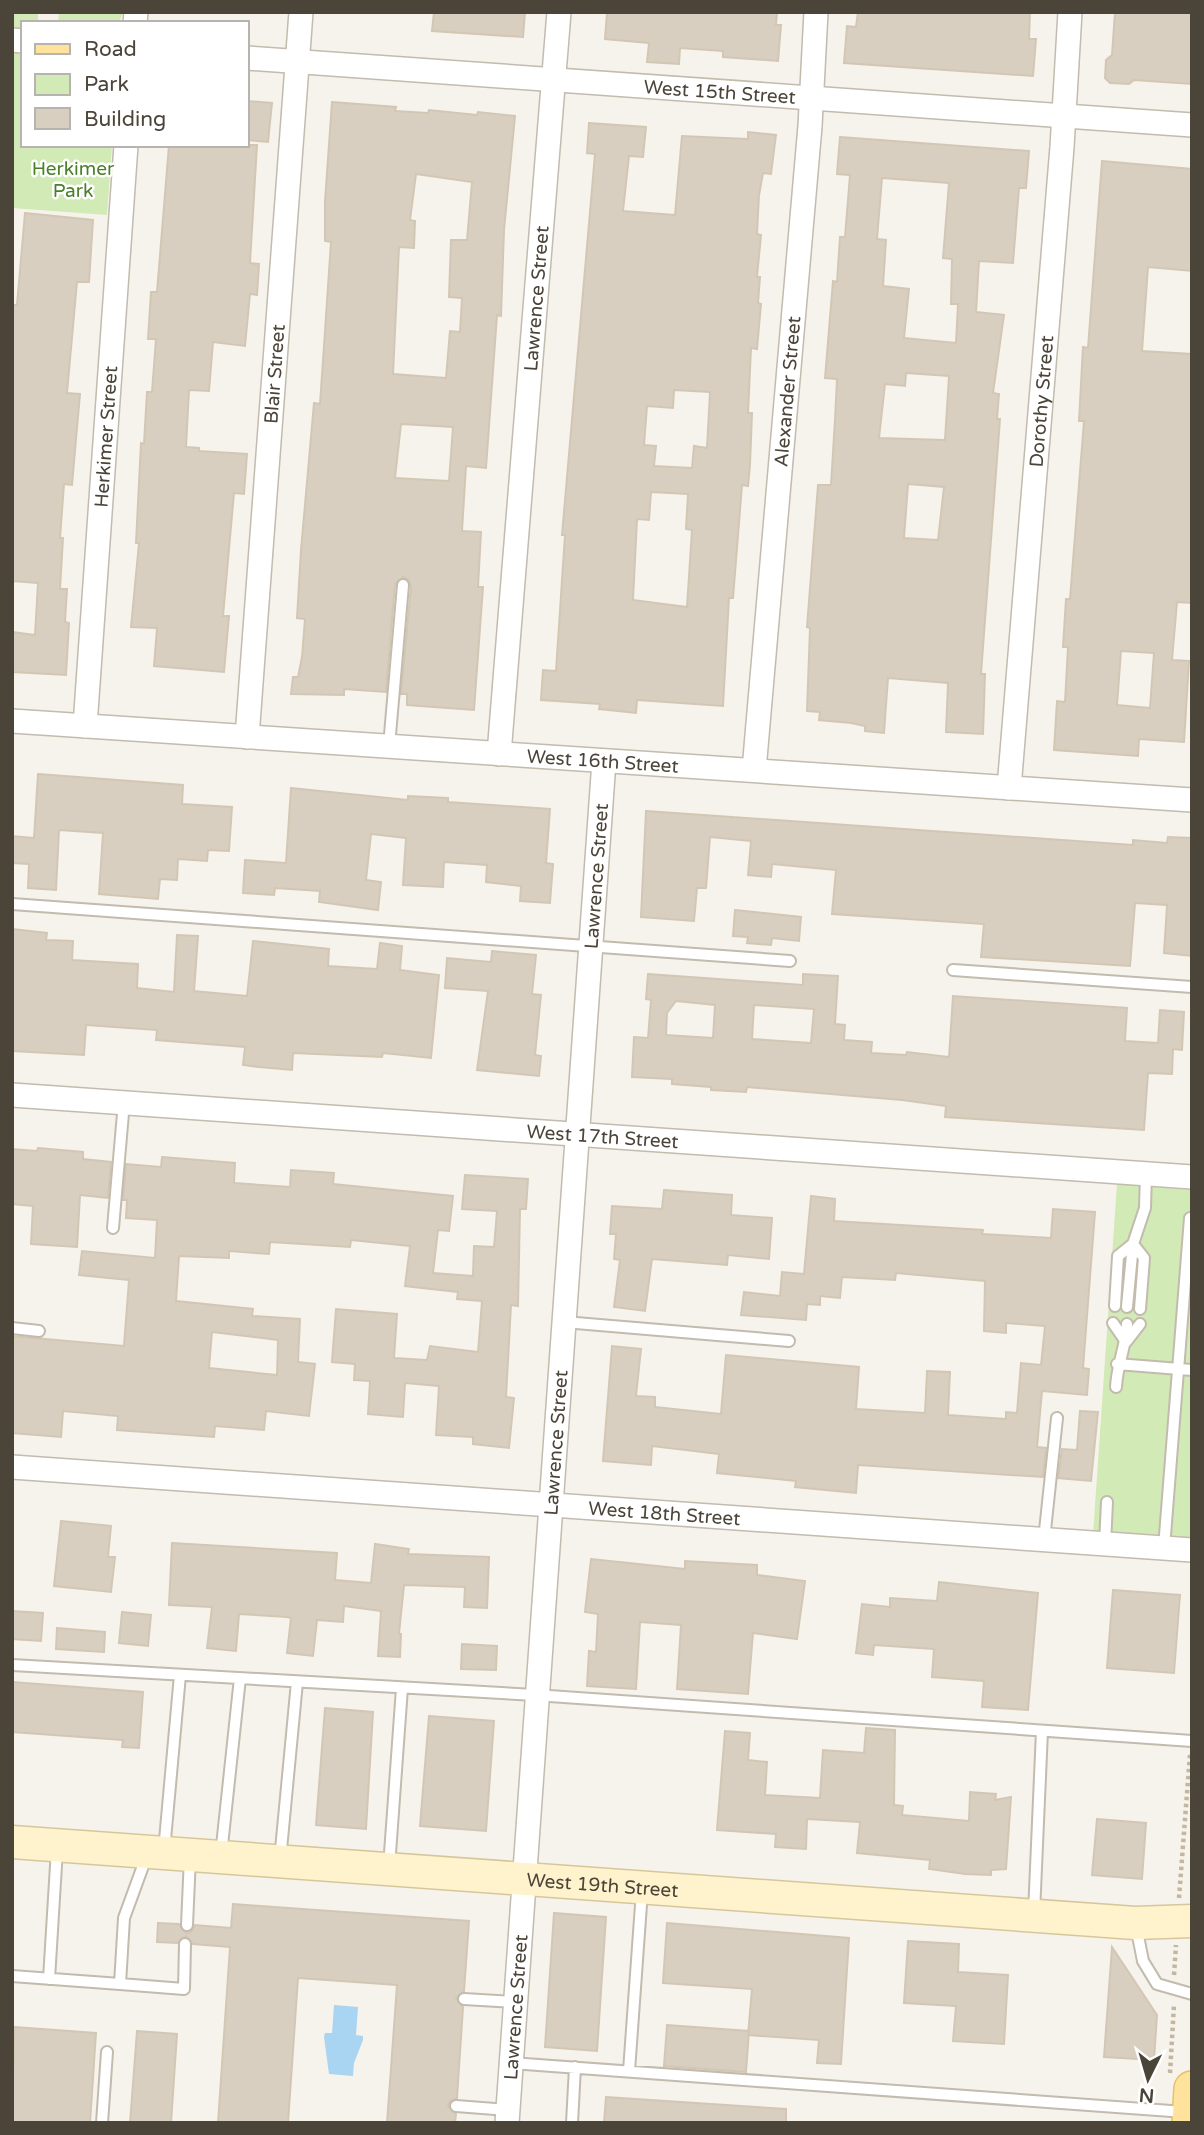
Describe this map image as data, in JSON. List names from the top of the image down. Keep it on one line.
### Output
{"streets":{"street":["West 15th Street","Lawrence Street","Blair Street","Alexander Street","Dorothy Street","Herkimer Street","West 16th Street","West 17th Street","West 18th Street","West 19th Street"]},"crossings":[["West 15th Street","Lawrence Street"],["West 15th Street","Blair Street"],["West 15th Street","Alexander Street"],["West 15th Street","Dorothy Street"],["Lawrence Street","West 16th Street"],["Lawrence Street","West 17th Street"],["Lawrence Street","West 18th Street"],["Lawrence Street","West 19th Street"],["Blair Street","West 16th Street"],["Alexander Street","West 16th Street"],["Dorothy Street","West 16th Street"],["Herkimer Street","West 16th Street"]],"parks":["Herkimer Park"],"legend":["Road","Park","Building"],"north":"bottom"}
